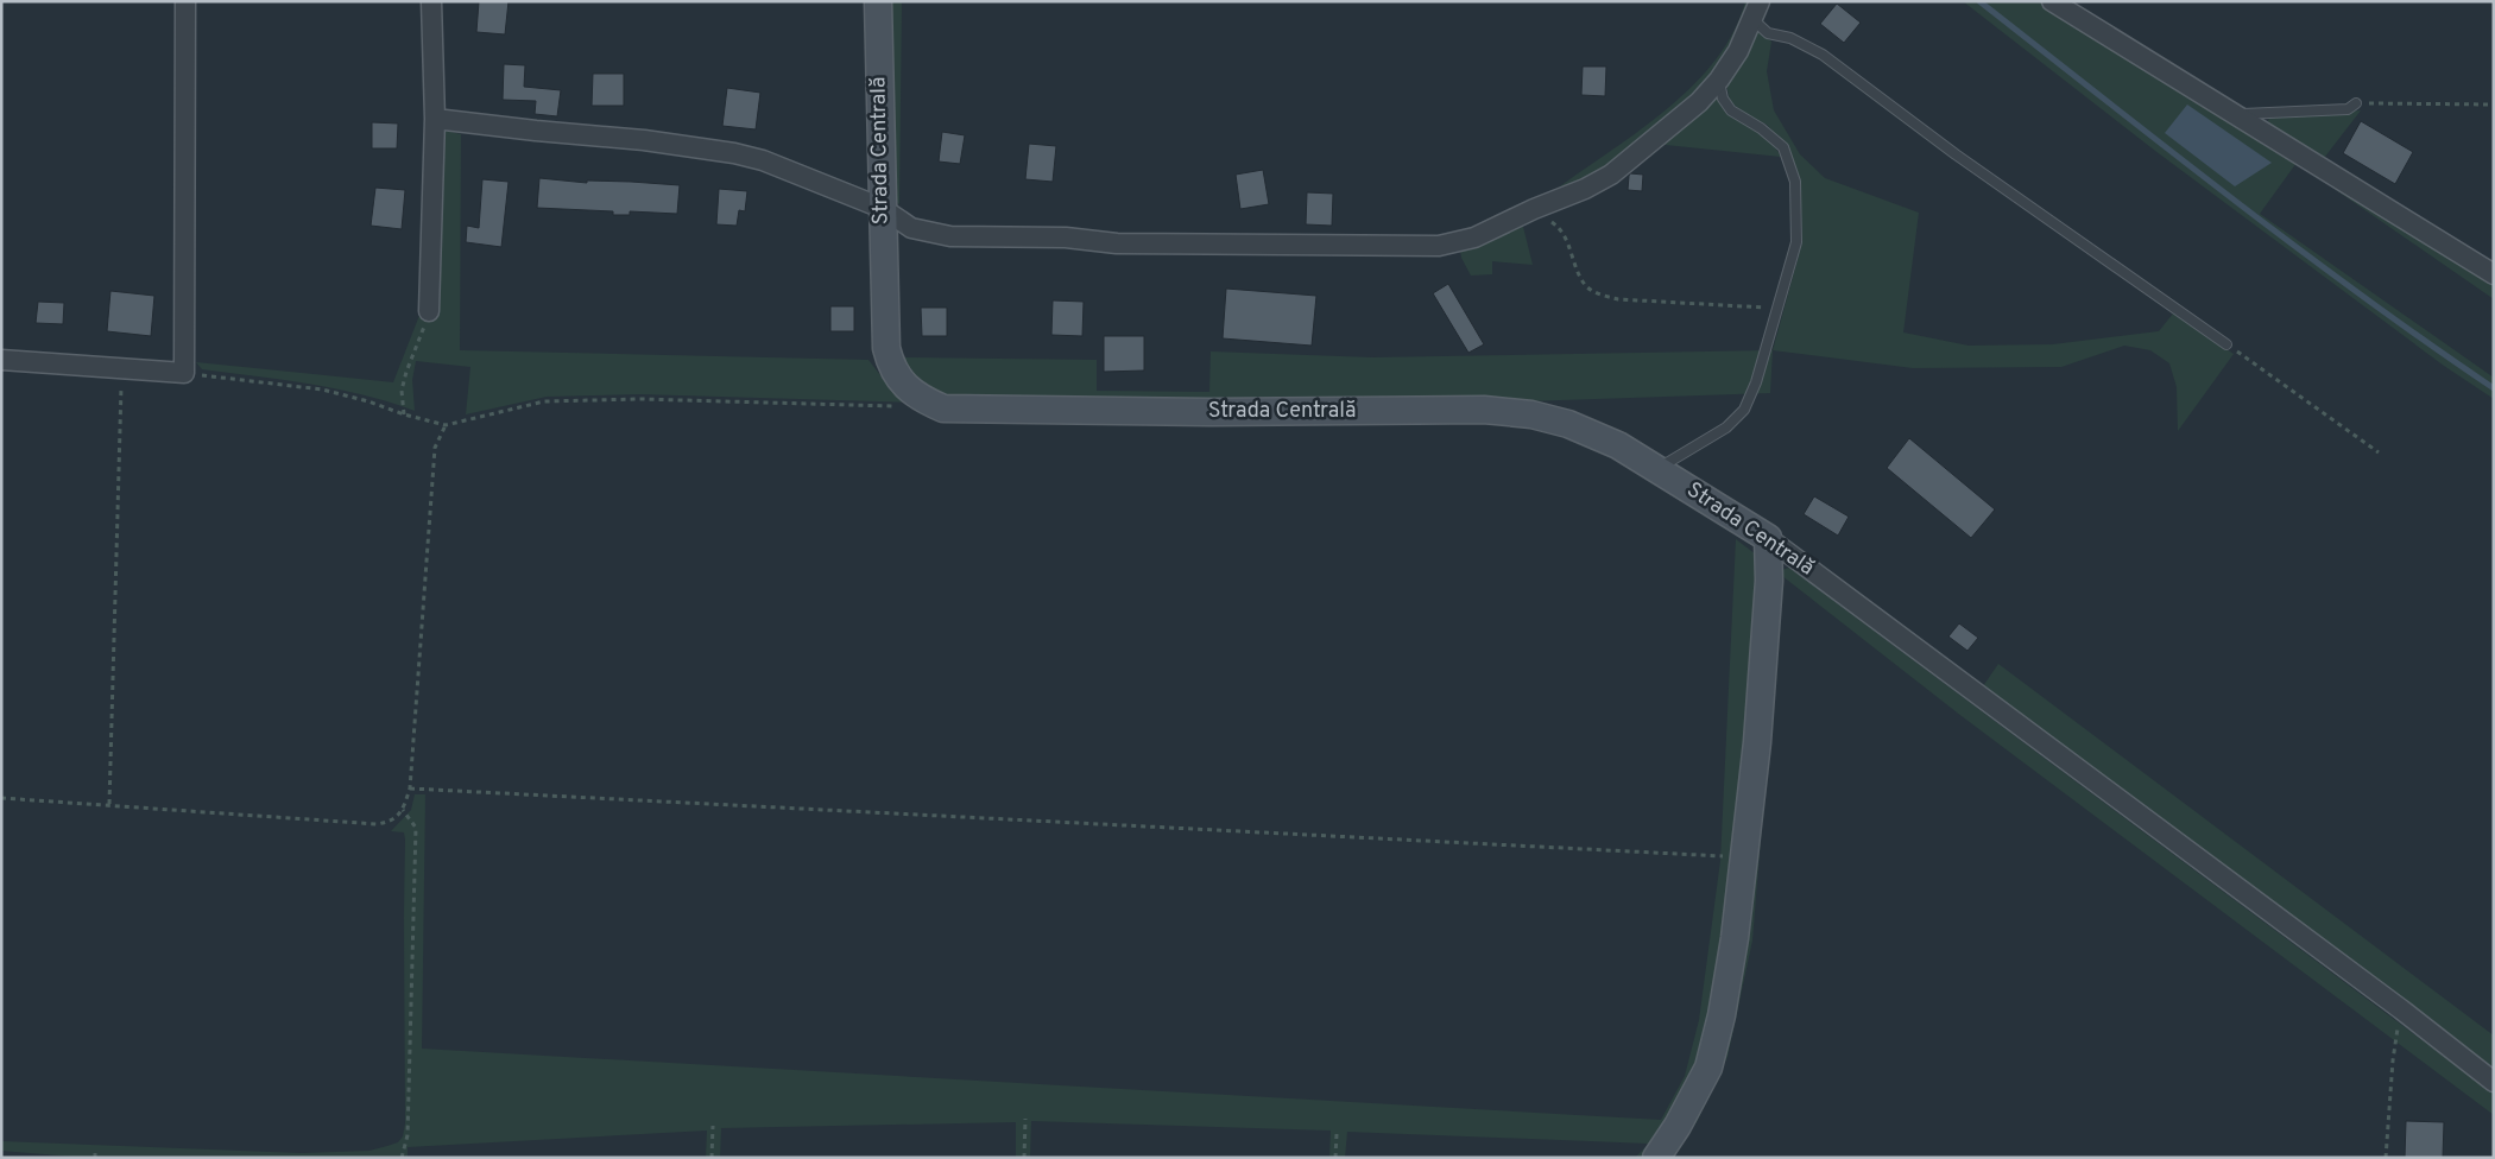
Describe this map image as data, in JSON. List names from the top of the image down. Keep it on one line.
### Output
{"streets":{"street":["Strada Centrală"]}}
